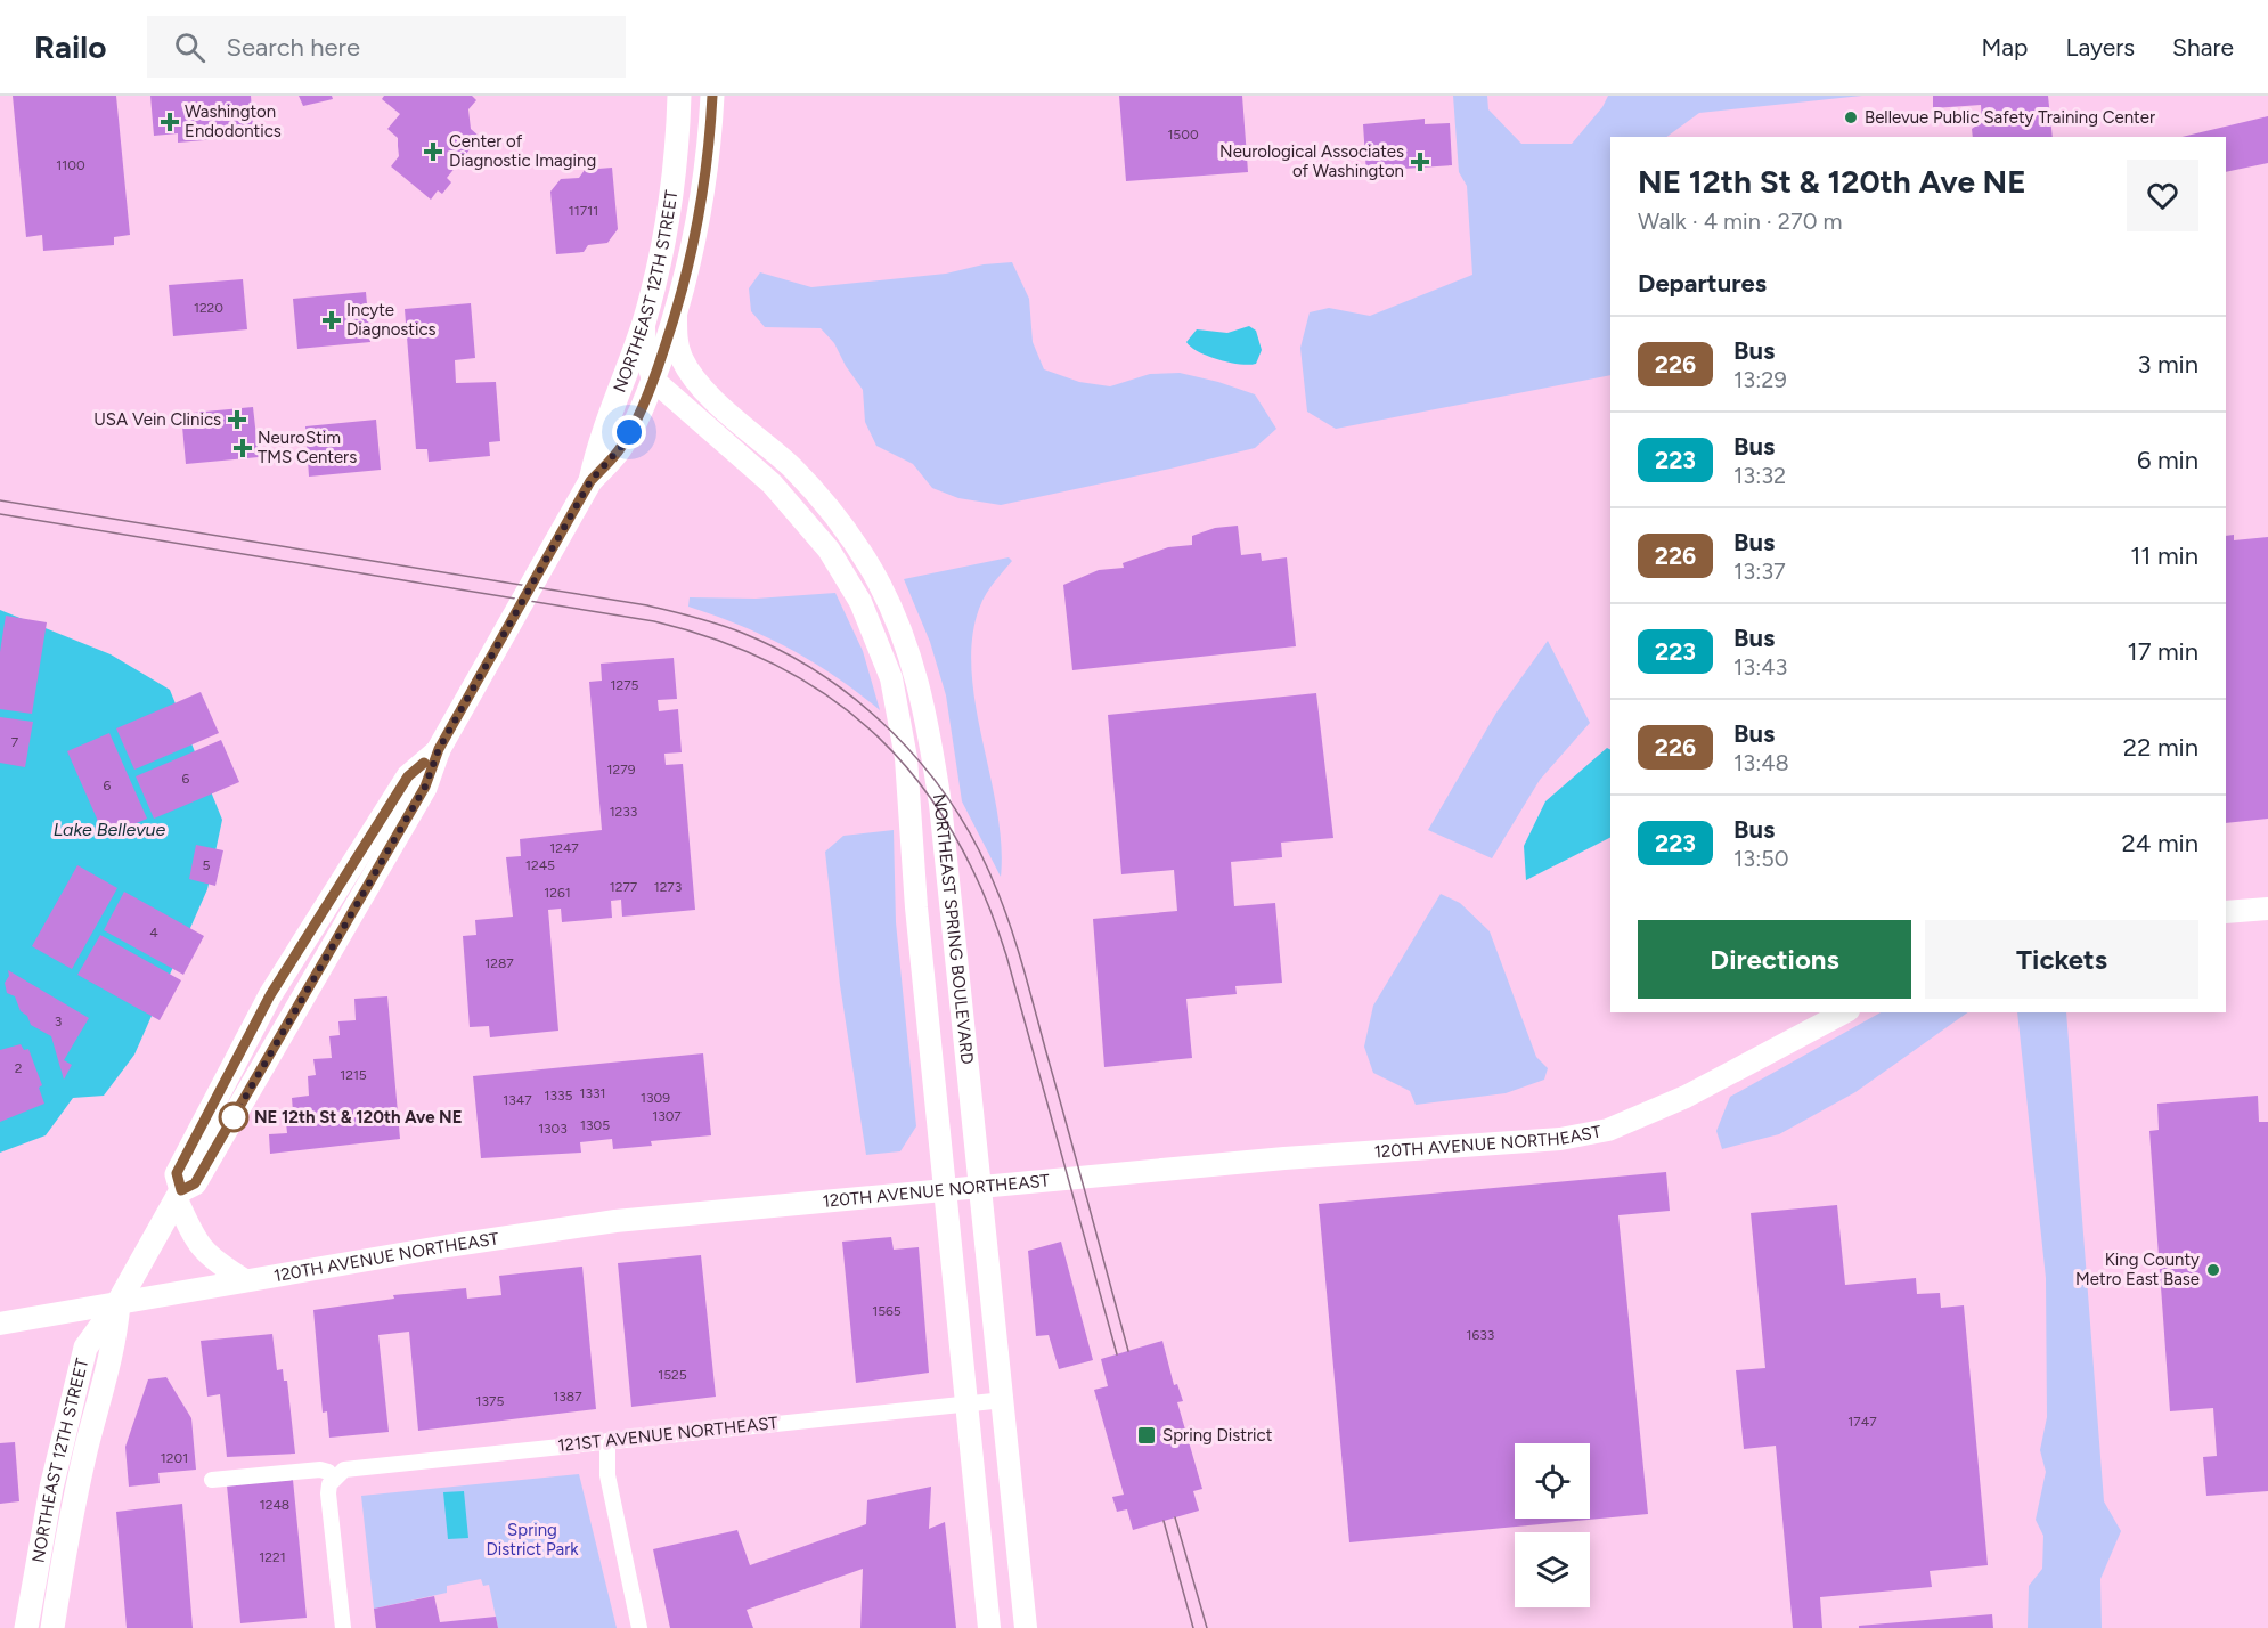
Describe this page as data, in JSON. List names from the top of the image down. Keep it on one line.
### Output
{"streets":{"main road":["NORTHEAST 12TH STREET"],"street":["NORTHEAST SPRING BOULEVARD","120TH AVENUE NORTHEAST","121ST AVENUE NORTHEAST"]},"crossings":[["NORTHEAST 12TH STREET","NORTHEAST SPRING BOULEVARD"],["NORTHEAST 12TH STREET","120TH AVENUE NORTHEAST"],["NORTHEAST SPRING BOULEVARD","120TH AVENUE NORTHEAST"],["NORTHEAST SPRING BOULEVARD","121ST AVENUE NORTHEAST"]],"water":["Lake Bellevue"],"parks":["Spring District Park"],"places":{"other":["Bellevue Public Safety Training Center","NE 12th St & 120th Ave NE","King County Metro East Base"],"health":["Washington Endodontics","Center of Diagnostic Imaging","Neurological Associates of Washington","Incyte Diagnostics","USA Vein Clinics","NeuroStim TMS Centers"],"transit":["Spring District"]},"lines":["bus line 226"],"house_numbers":["1500","1100","11711","1220","1275","7","1279","6","6","1233","1247","5","1245","1277","1273","1261","4","1287","3","2","1215","1331","1335","1309","1347","1307","1305","1303","1565","1633","1525","1387","1375","1747","1201","1248","1221"],"page":{"header":"Railo","search":"Search here","nav":["Map","Layers","Share"],"heading":[["NE 12th St & 120th Ave NE","Walk · 4 min · 270 m"],"Departures"],"list":[{"mark":"226","name":"Bus","note":"13:29","value":"3 min"},{"mark":"223","name":"Bus","note":"13:32","value":"6 min"},{"mark":"226","name":"Bus","note":"13:37","value":"11 min"},{"mark":"223","name":"Bus","note":"13:43","value":"17 min"},{"mark":"226","name":"Bus","note":"13:48","value":"22 min"},{"mark":"223","name":"Bus","note":"13:50","value":"24 min"}],"buttons":["Directions","Tickets"]}}
